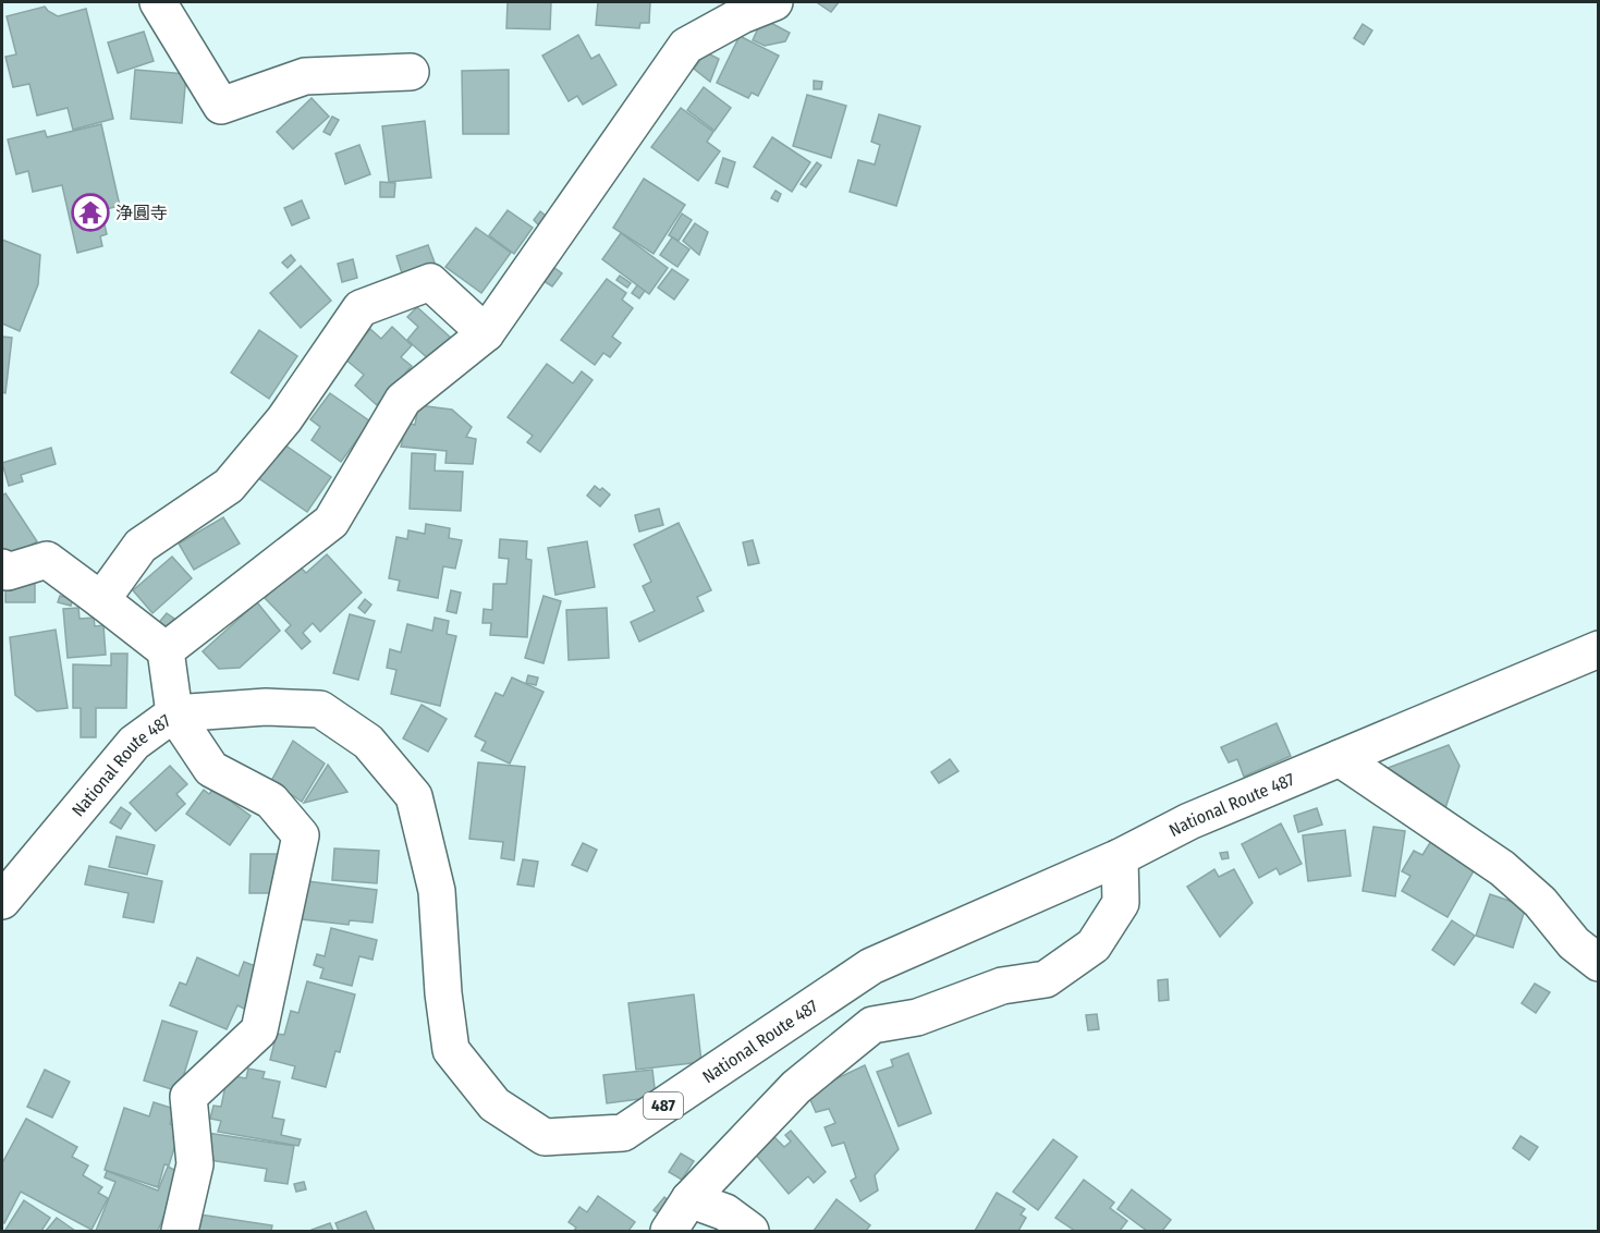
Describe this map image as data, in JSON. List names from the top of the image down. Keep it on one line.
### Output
{"streets":{"main road":["National Route 487","487"]},"places":{"temple":["浄圓寺"]}}
